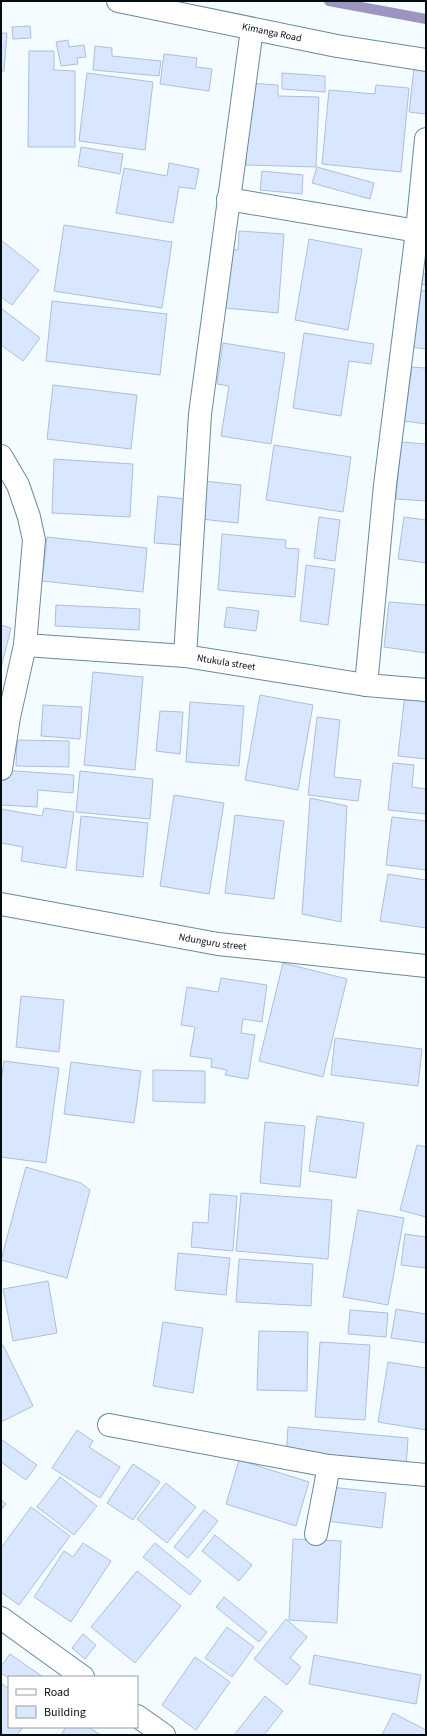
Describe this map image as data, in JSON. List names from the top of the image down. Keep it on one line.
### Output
{"streets":{"street":["Kimanga Road","Ntukula street","Ndunguru street"]},"legend":["Road","Building"]}
